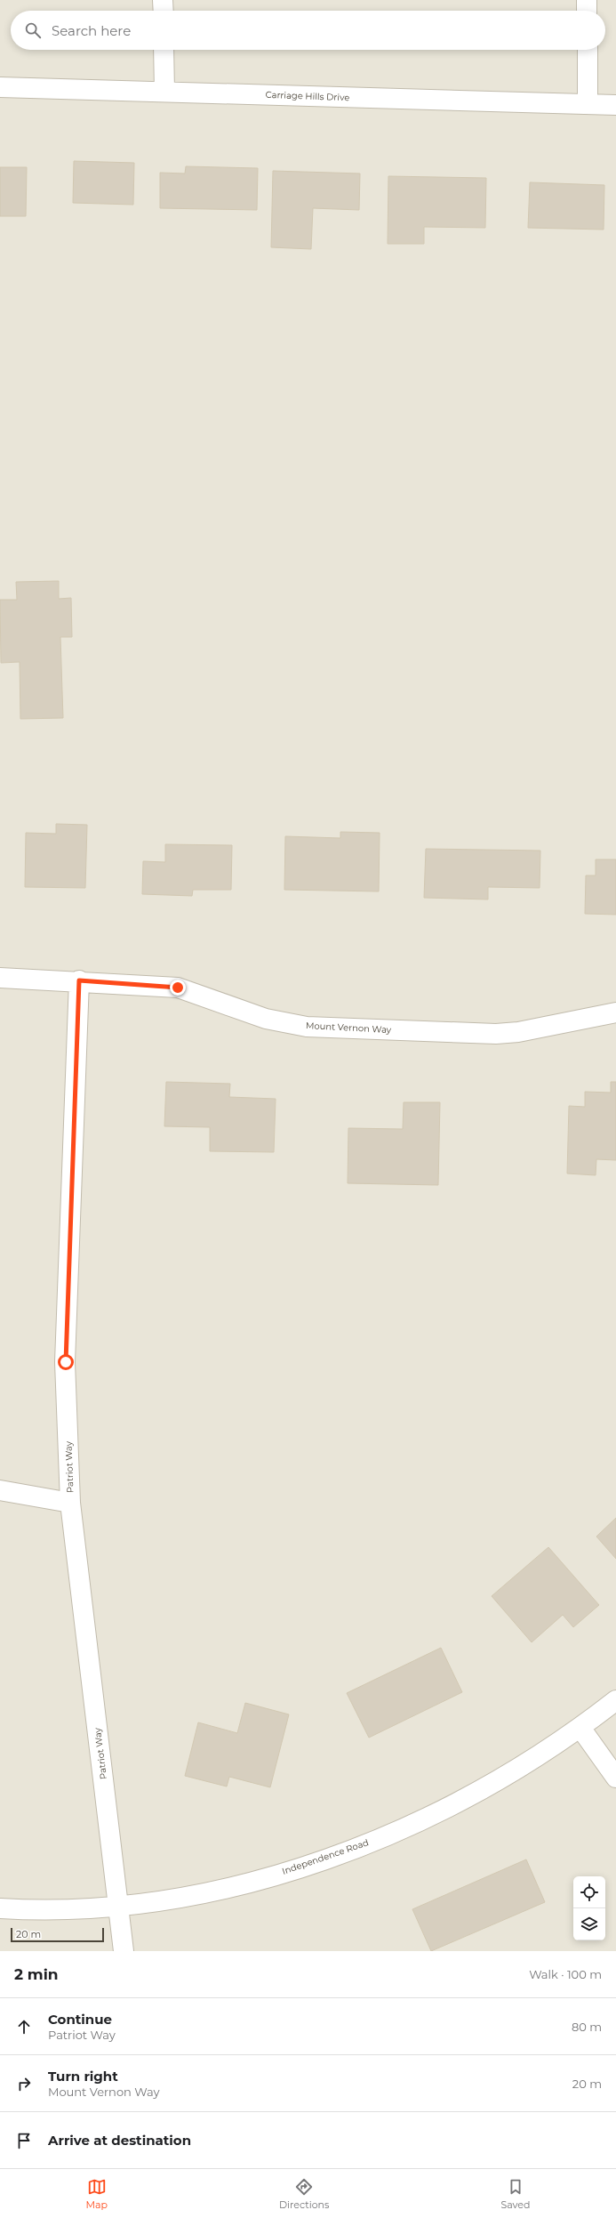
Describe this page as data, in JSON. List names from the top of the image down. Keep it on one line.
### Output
{"streets":{"street":["Carriage Hills Drive","Mount Vernon Way","Patriot Way","Independence Road"]},"crossings":[["Mount Vernon Way","Patriot Way"],["Patriot Way","Independence Road"]],"scale_bar":"20 m","page":{"search":"Search here","scale":"20 m","heading":["2 min","Walk · 100 m"],"list":[["Continue","Patriot Way","80 m"],["Turn right","Mount Vernon Way","20 m"],"Arrive at destination"],"nav":["Map","Directions","Saved"]}}
